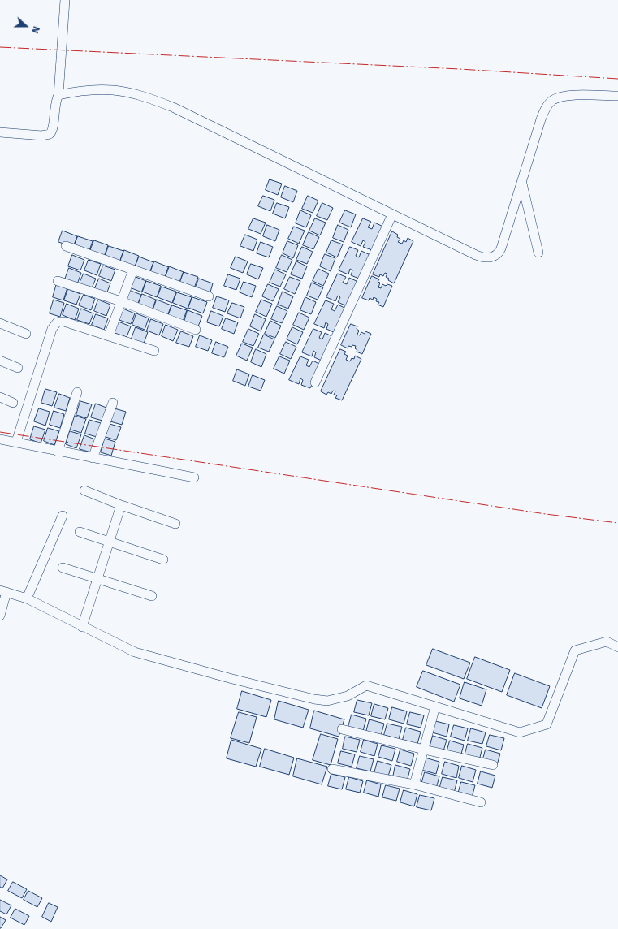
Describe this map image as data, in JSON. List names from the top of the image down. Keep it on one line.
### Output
{"north":"right"}
